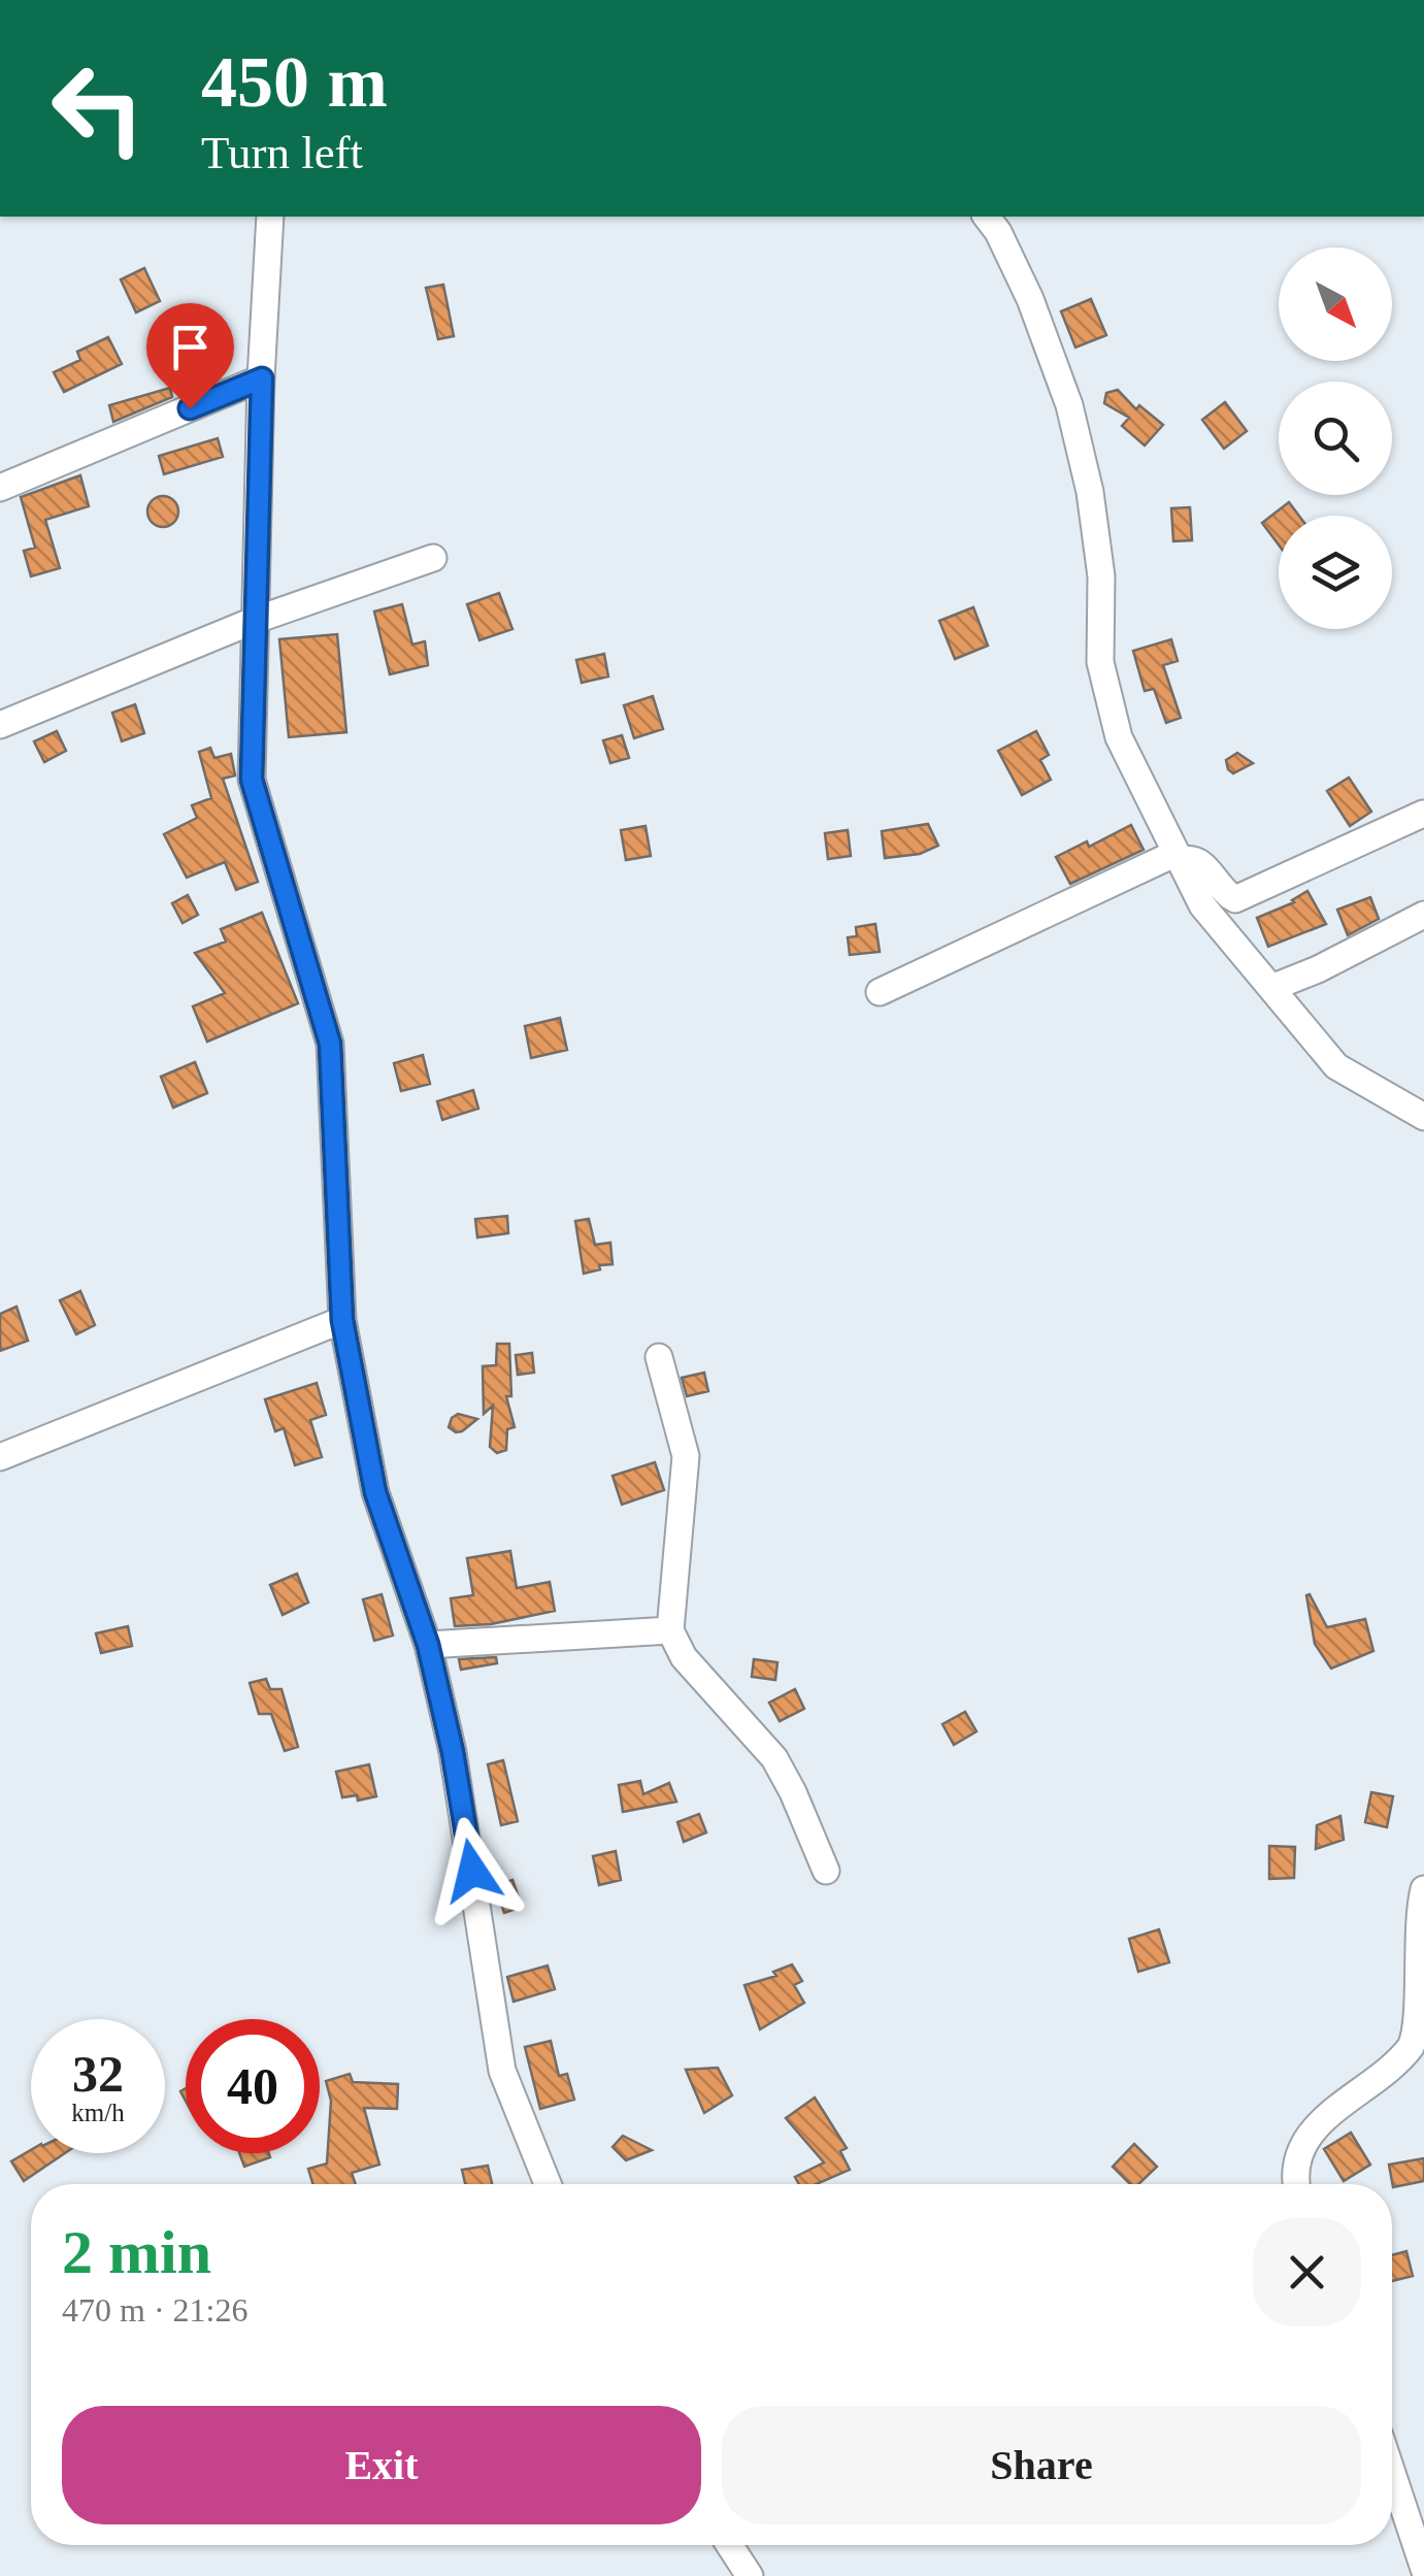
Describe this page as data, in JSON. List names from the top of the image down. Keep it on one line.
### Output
{"north":"bottom right","page":{"turn":["450 m","Turn left"],"speed":"32 km/h","limit":"40","heading":["2 min","470 m · 21:26"],"buttons":["Exit","Share"]}}
